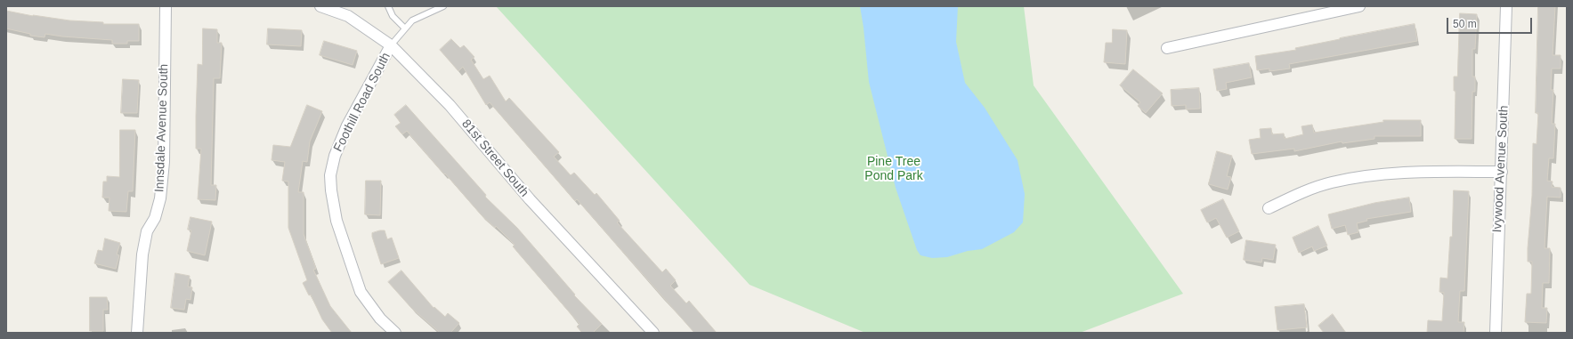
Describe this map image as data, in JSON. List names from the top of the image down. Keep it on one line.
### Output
{"streets":{"street":["Foothill Road South","Innsdale Avenue South","81st Street South","Ivywood Avenue South"]},"crossings":[["Foothill Road South","81st Street South"]],"parks":["Pine Tree Pond Park"],"scale_bar":"50 m"}
